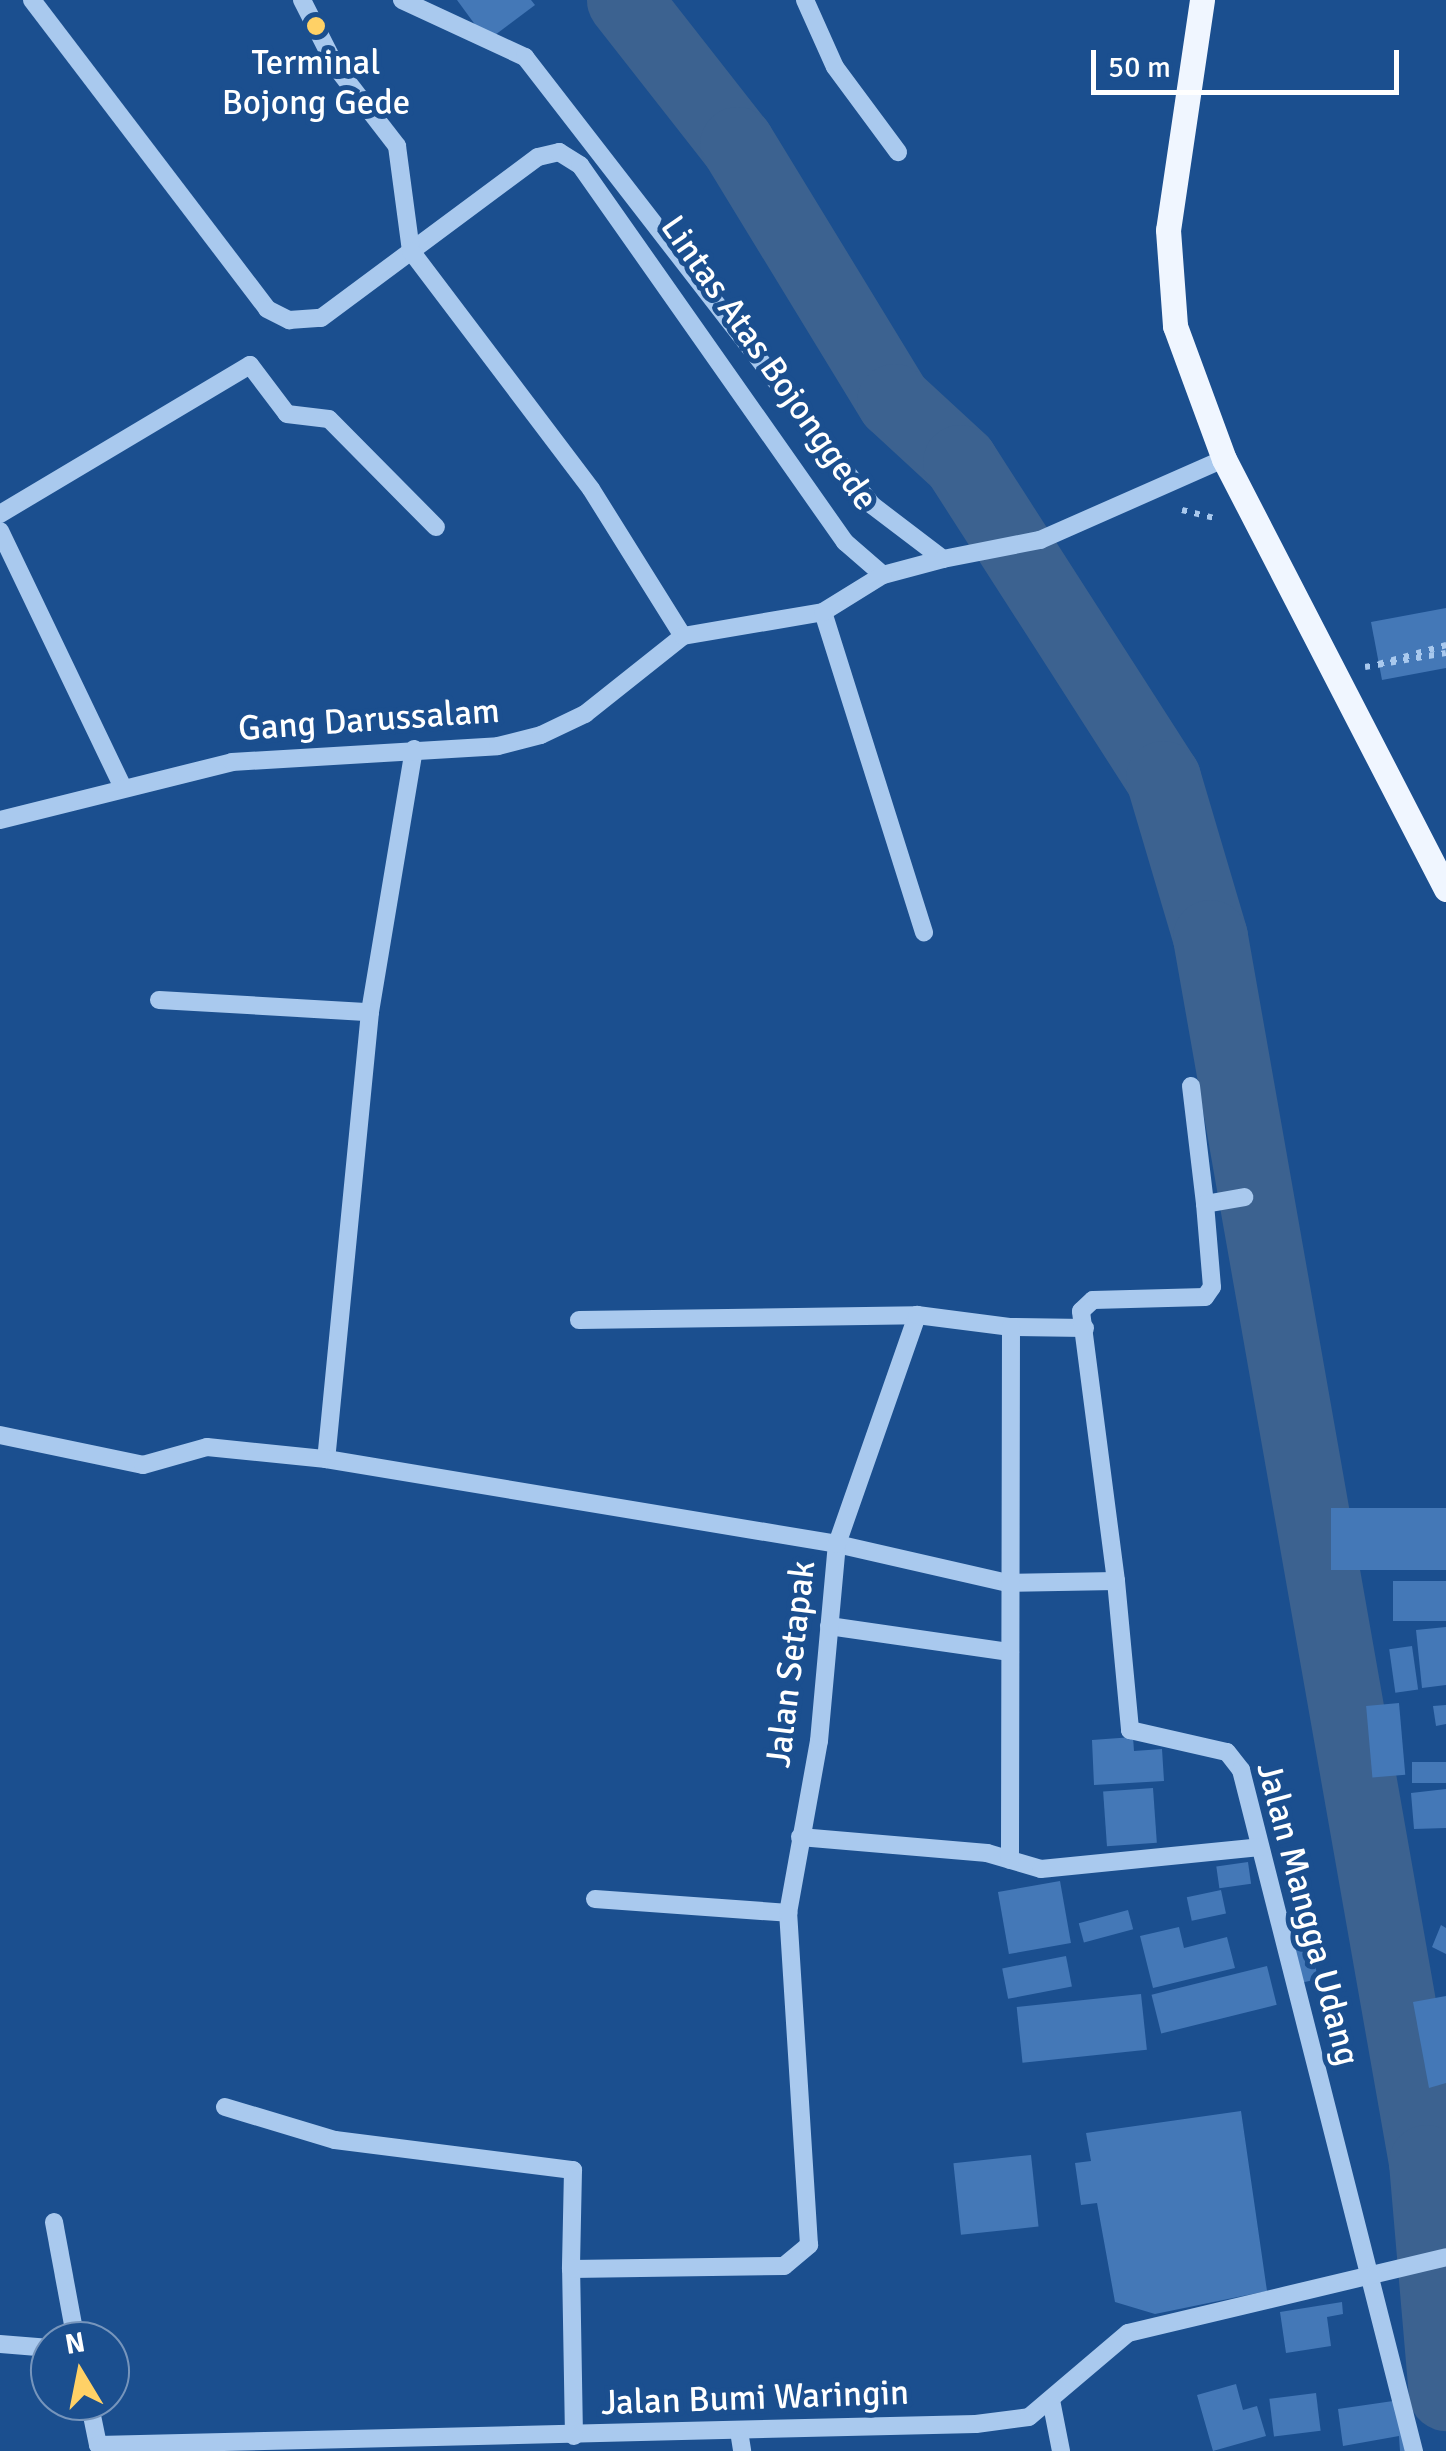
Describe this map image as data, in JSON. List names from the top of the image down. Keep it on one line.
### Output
{"streets":{"street":["Gang Darussalam","Jalan Setapak","Jalan Mangga Udang","Jalan Bumi Waringin"]},"crossings":[["Jalan Mangga Udang","Jalan Bumi Waringin"]],"places":["Terminal Bojong Gede"],"scale_bar":"50 m","north":"top"}
